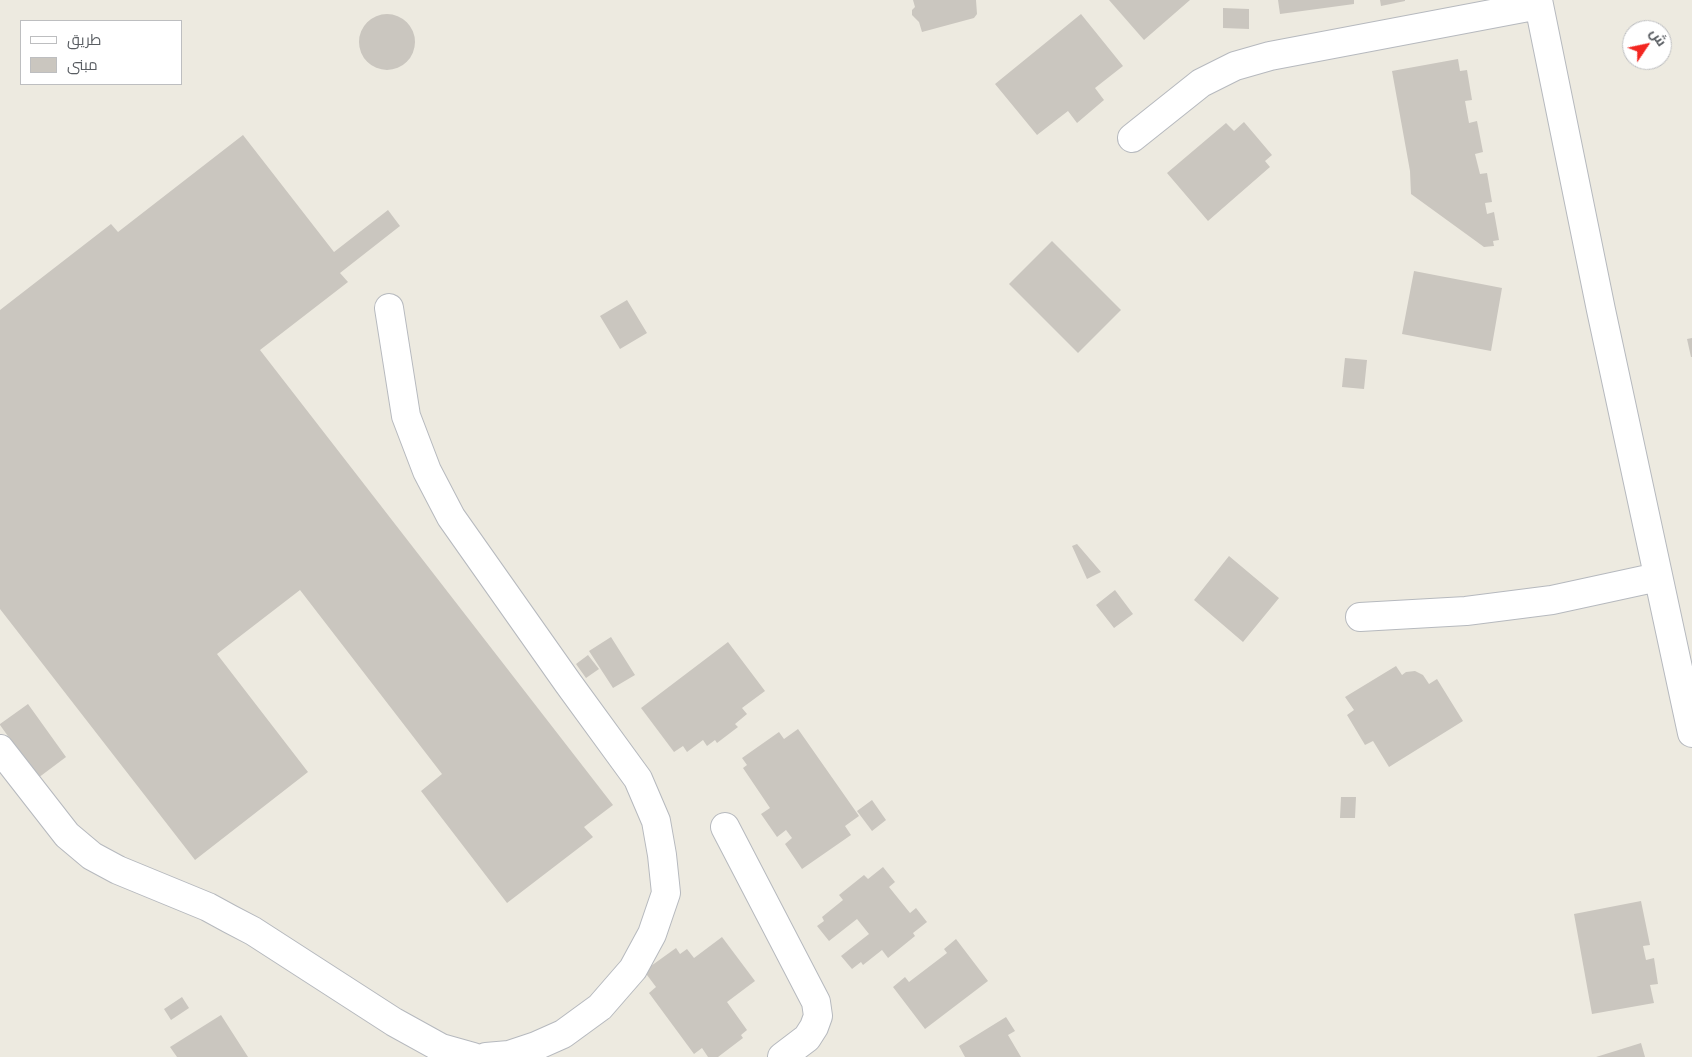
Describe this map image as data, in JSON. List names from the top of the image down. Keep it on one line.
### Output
{"legend":["طريق","مبنى"],"north":"top right"}
